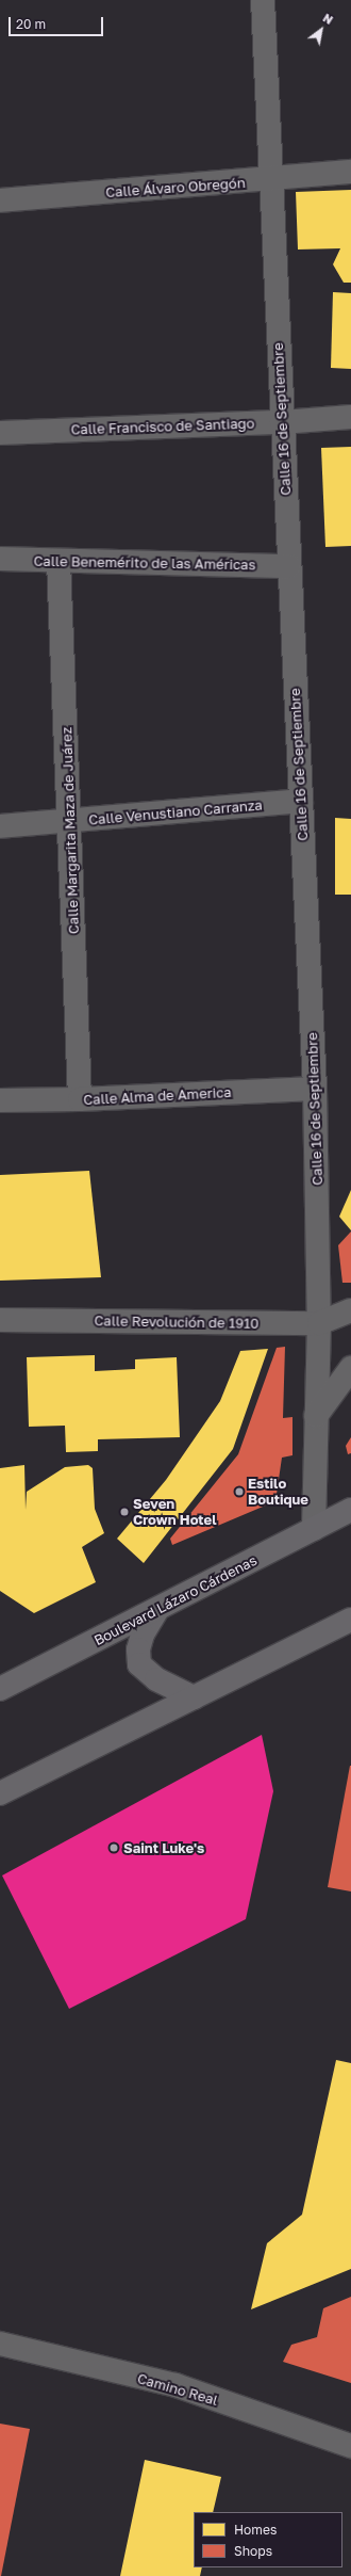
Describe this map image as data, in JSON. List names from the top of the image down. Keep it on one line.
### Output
{"streets":{"main road":["Boulevard Lázaro Cárdenas"],"street":["Calle Álvaro Obregón","Calle 16 de Septiembre","Calle Francisco de Santiago","Calle Benemérito de las Américas","Calle Venustiano Carranza","Calle Margarita Maza de Juárez","Calle Alma de America","Calle Revolución de 1910","Camino Real"]},"crossings":[["Calle Álvaro Obregón","Calle 16 de Septiembre"],["Calle 16 de Septiembre","Calle Francisco de Santiago"],["Calle 16 de Septiembre","Calle Benemérito de las Américas"],["Calle 16 de Septiembre","Calle Venustiano Carranza"],["Calle 16 de Septiembre","Calle Alma de America"],["Calle 16 de Septiembre","Calle Revolución de 1910"],["Calle 16 de Septiembre","Boulevard Lázaro Cárdenas"],["Calle Benemérito de las Américas","Calle Margarita Maza de Juárez"],["Calle Venustiano Carranza","Calle Margarita Maza de Juárez"],["Calle Margarita Maza de Juárez","Calle Alma de America"]],"places":["Estilo Boutique","Seven Crown Hotel","Saint Luke's"],"legend":["Homes","Shops"],"scale_bar":"20 m","north":"top right"}
